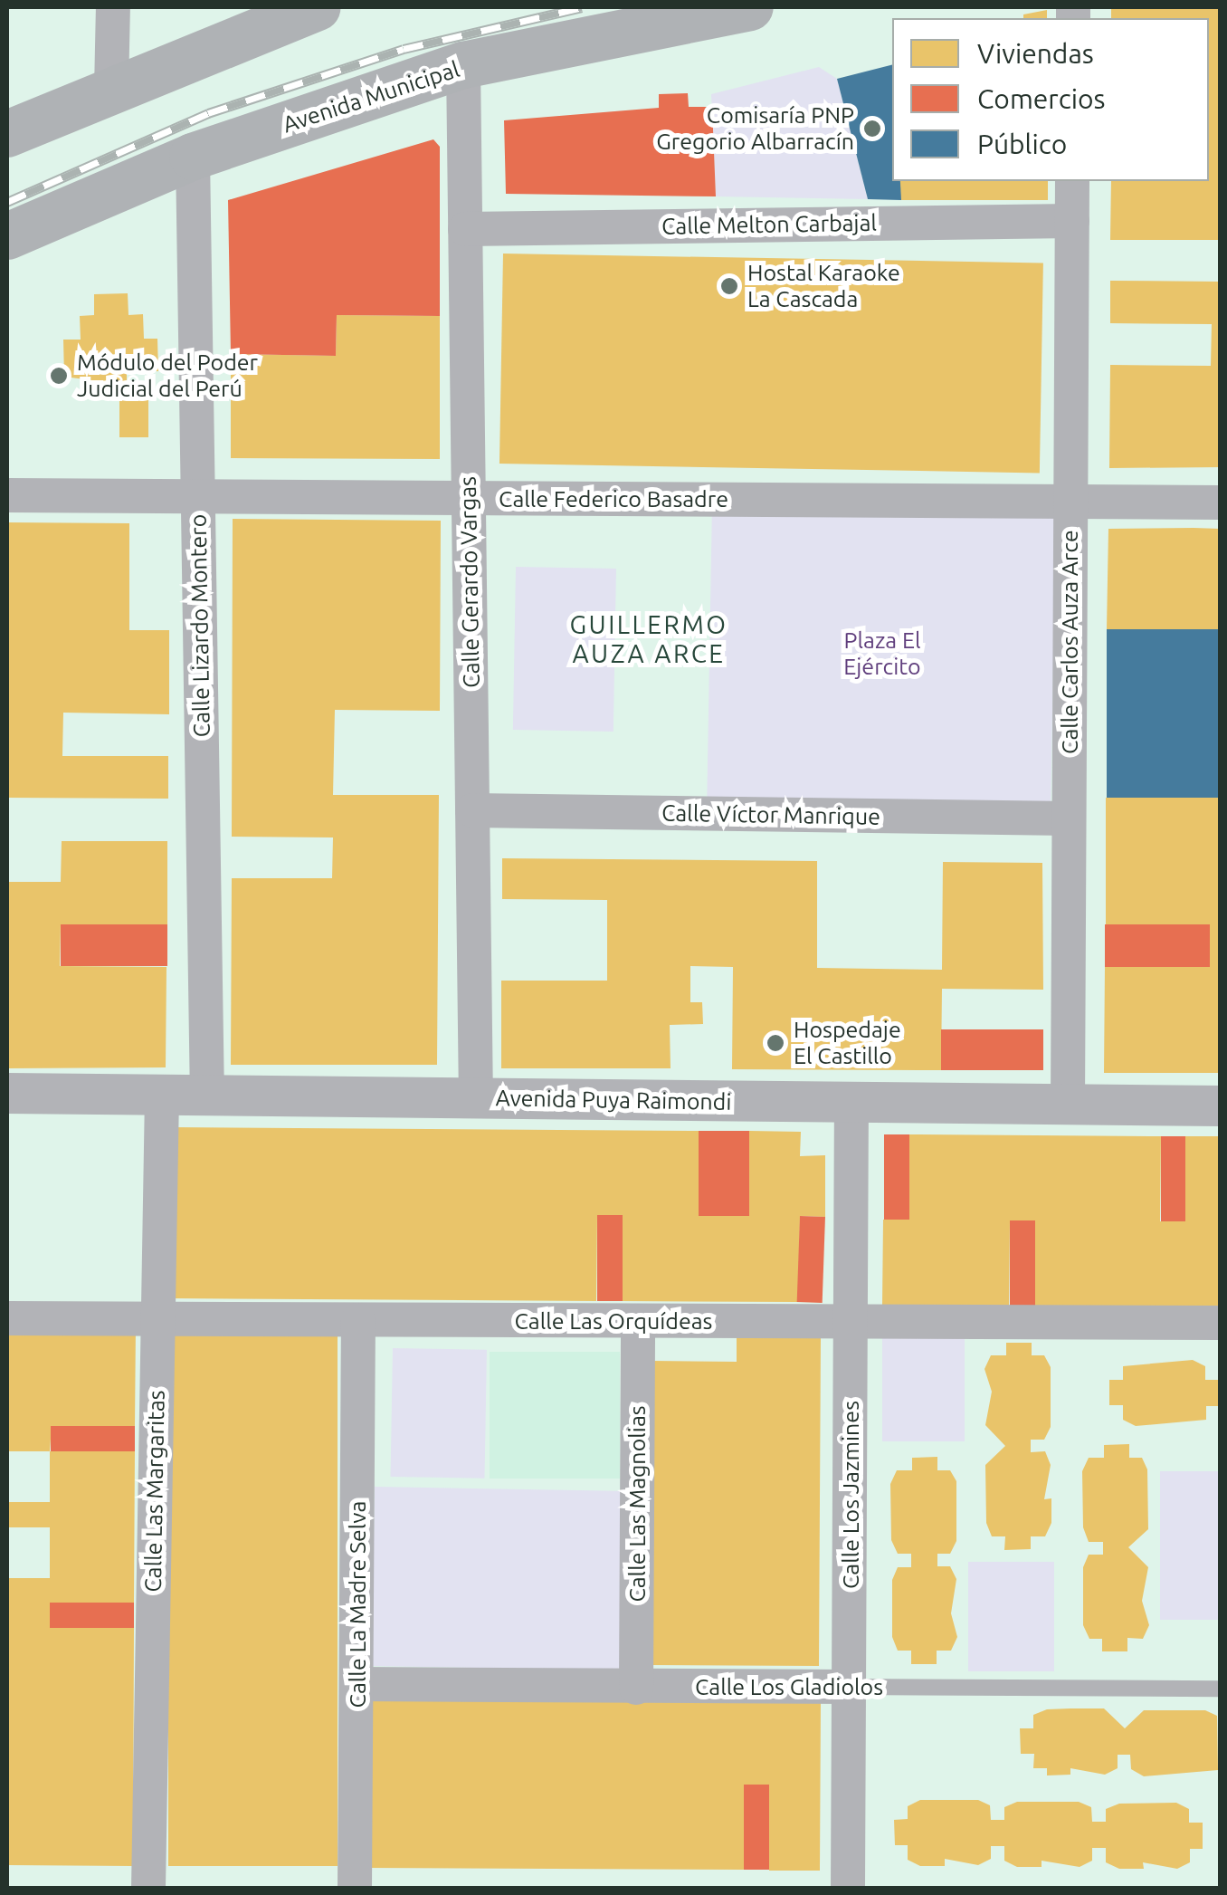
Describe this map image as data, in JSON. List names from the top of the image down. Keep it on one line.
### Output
{"streets":{"main road":["Avenida Municipal"],"street":["Calle Melton Carbajal","Calle Federico Basadre","Calle Gerardo Vargas","Calle Lizardo Montero","Calle Carlos Auza Arce","Calle Víctor Manrique","Avenida Puya Raimondi","Calle Las Orquídeas","Calle Las Margaritas","Calle Los Jazmines","Calle Las Magnolias","Calle La Madre Selva","Calle Los Gladiolos"]},"crossings":[["Avenida Municipal","Calle Gerardo Vargas"],["Avenida Municipal","Calle Lizardo Montero"],["Calle Melton Carbajal","Calle Gerardo Vargas"],["Calle Melton Carbajal","Calle Carlos Auza Arce"],["Calle Federico Basadre","Calle Gerardo Vargas"],["Calle Federico Basadre","Calle Lizardo Montero"],["Calle Federico Basadre","Calle Carlos Auza Arce"],["Calle Gerardo Vargas","Calle Víctor Manrique"],["Calle Gerardo Vargas","Avenida Puya Raimondi"],["Calle Lizardo Montero","Avenida Puya Raimondi"],["Calle Carlos Auza Arce","Calle Víctor Manrique"],["Calle Carlos Auza Arce","Avenida Puya Raimondi"],["Avenida Puya Raimondi","Calle Las Margaritas"],["Avenida Puya Raimondi","Calle Los Jazmines"],["Calle Las Orquídeas","Calle Las Margaritas"],["Calle Las Orquídeas","Calle Los Jazmines"],["Calle Las Orquídeas","Calle Las Magnolias"],["Calle Las Orquídeas","Calle La Madre Selva"],["Calle Los Jazmines","Calle Los Gladiolos"],["Calle Las Magnolias","Calle Los Gladiolos"],["Calle La Madre Selva","Calle Los Gladiolos"]],"districts":["GUILLERMO AUZA ARCE"],"parks":["Plaza El Ejército"],"places":["Comisaría PNP Gregorio Albarracín","Hostal Karaoke La Cascada","Módulo del Poder Judicial del Perú","Hospedaje El Castillo"],"legend":["Viviendas","Comercios","Público"]}
